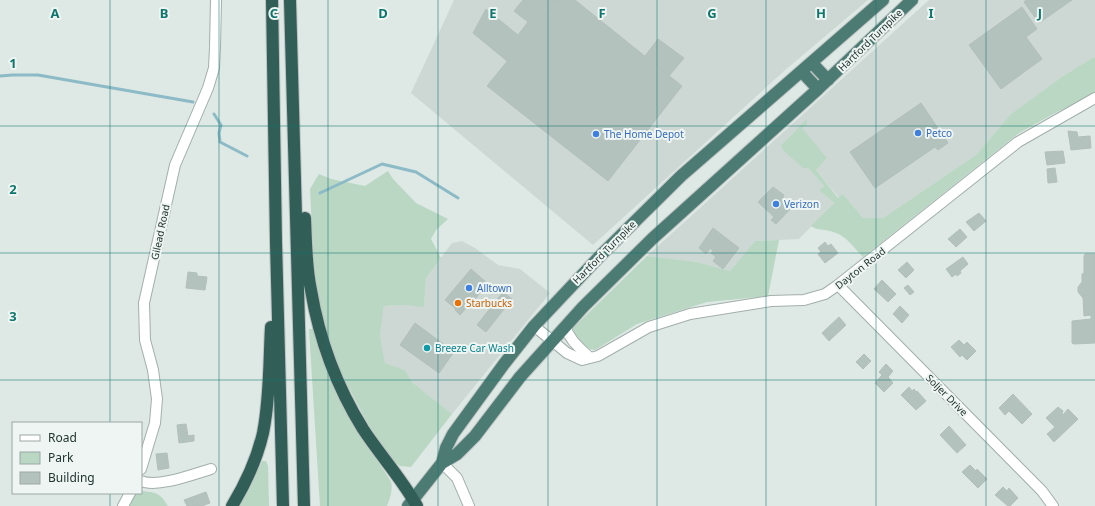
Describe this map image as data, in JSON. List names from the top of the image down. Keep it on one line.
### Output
{"streets":{"highway":["Hartford Turnpike"],"street":["Gilead Road","Dayton Road","Soljer Drive"]},"crossings":[["Dayton Road","Soljer Drive"]],"places":["Petco","The Home Depot","Verizon","Alltown","Starbucks","Breeze Car Wash"],"legend":["Road","Park","Building"],"grid":{"columns":["A","B","C","D","E","F","G","H","I","J"],"rows":["1","2","3"]}}
